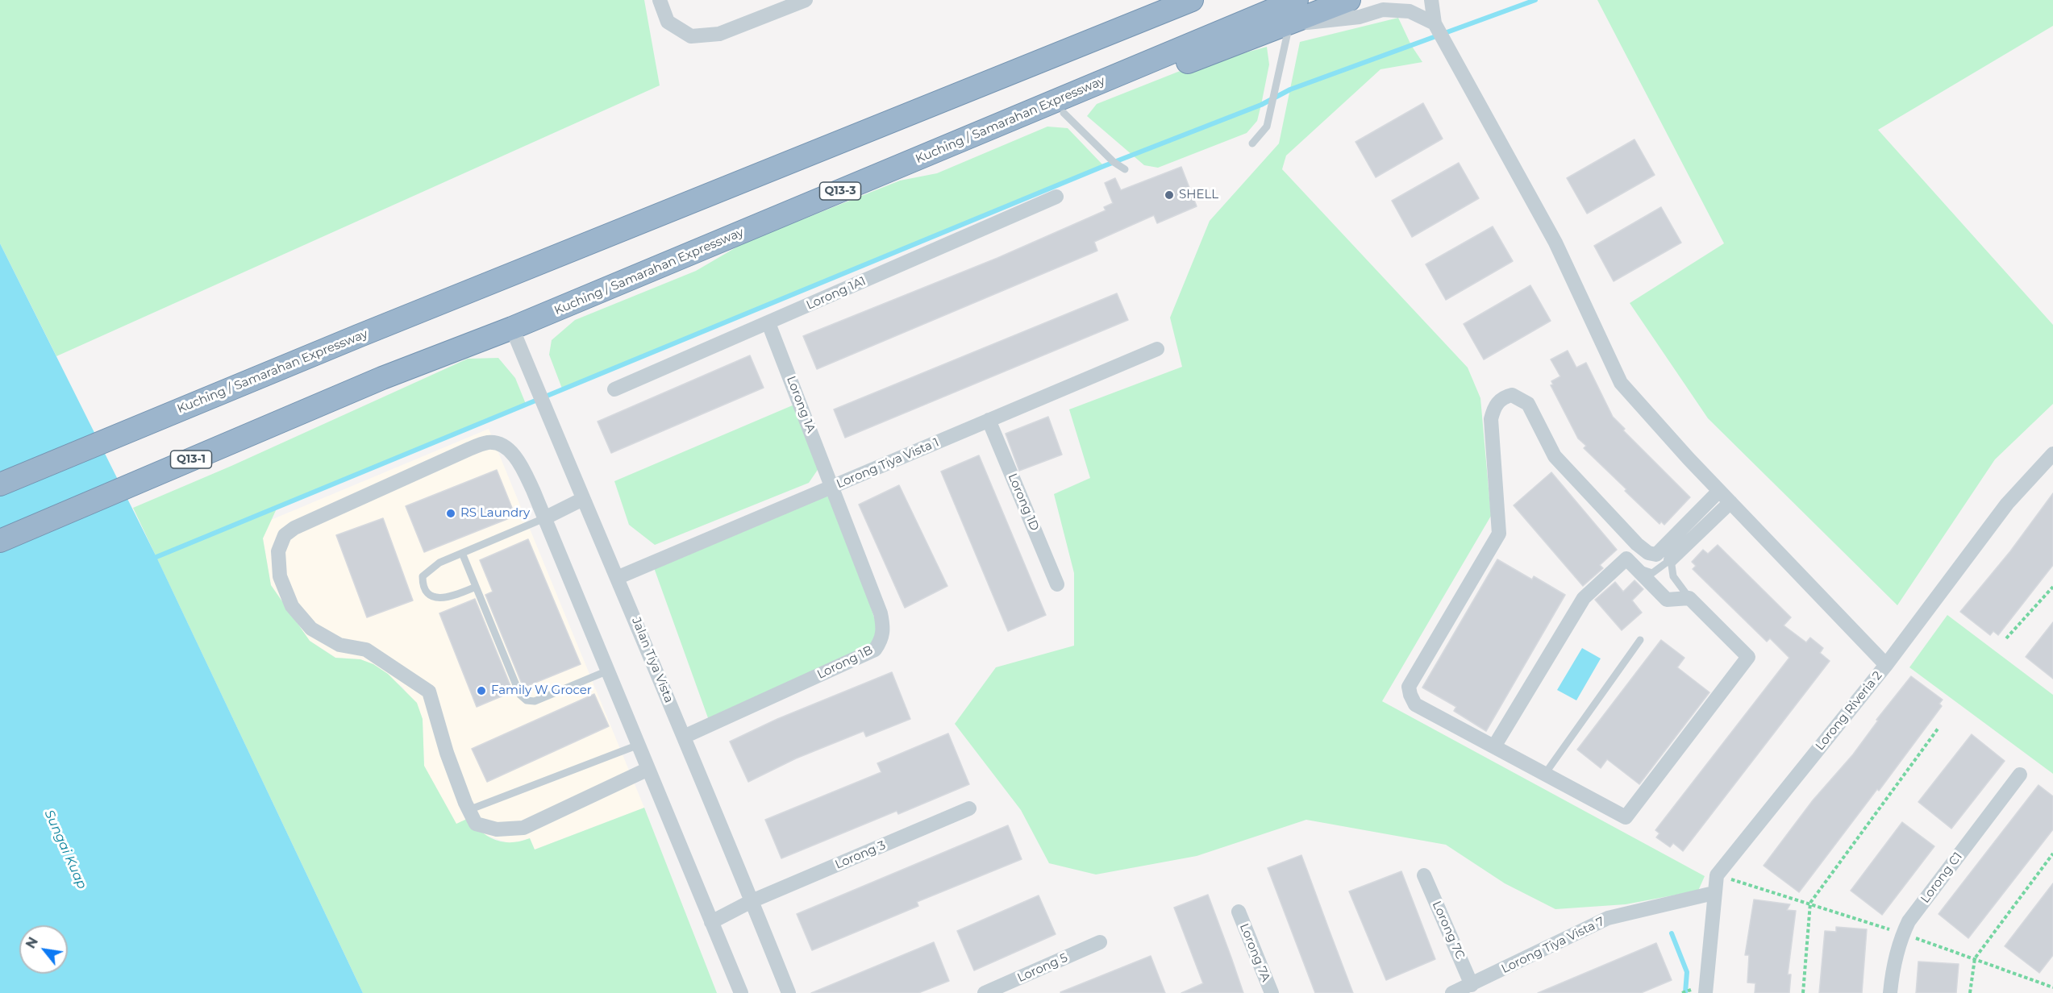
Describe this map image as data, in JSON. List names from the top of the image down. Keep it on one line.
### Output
{"streets":{"highway":["Kuching / Samarahan Expressway","Q13-3","Q13-1"],"street":["Lorong 1A1","Lorong 1A","Lorong Tiya Vista 1","Lorong 1D","Jalan Tiya Vista","Lorong 1B","Lorong Riveria 2","Lorong 3","Lorong C1","Lorong 7C","Lorong Tiya Vista 7","Lorong 7A","Lorong 5"]},"crossings":[["Kuching / Samarahan Expressway","Jalan Tiya Vista"],["Lorong 1A1","Lorong 1A"],["Lorong 1A","Lorong Tiya Vista 1"],["Lorong 1A","Lorong 1B"],["Lorong Tiya Vista 1","Lorong 1D"],["Lorong Tiya Vista 1","Jalan Tiya Vista"],["Lorong Tiya Vista 1","Lorong 1B"],["Jalan Tiya Vista","Lorong 1B"],["Jalan Tiya Vista","Lorong 3"],["Lorong Riveria 2","Lorong Tiya Vista 7"],["Lorong 7C","Lorong Tiya Vista 7"]],"water":["Sungai Kuap"],"places":["SHELL","RS Laundry","Family W Grocer"],"north":"top left"}
